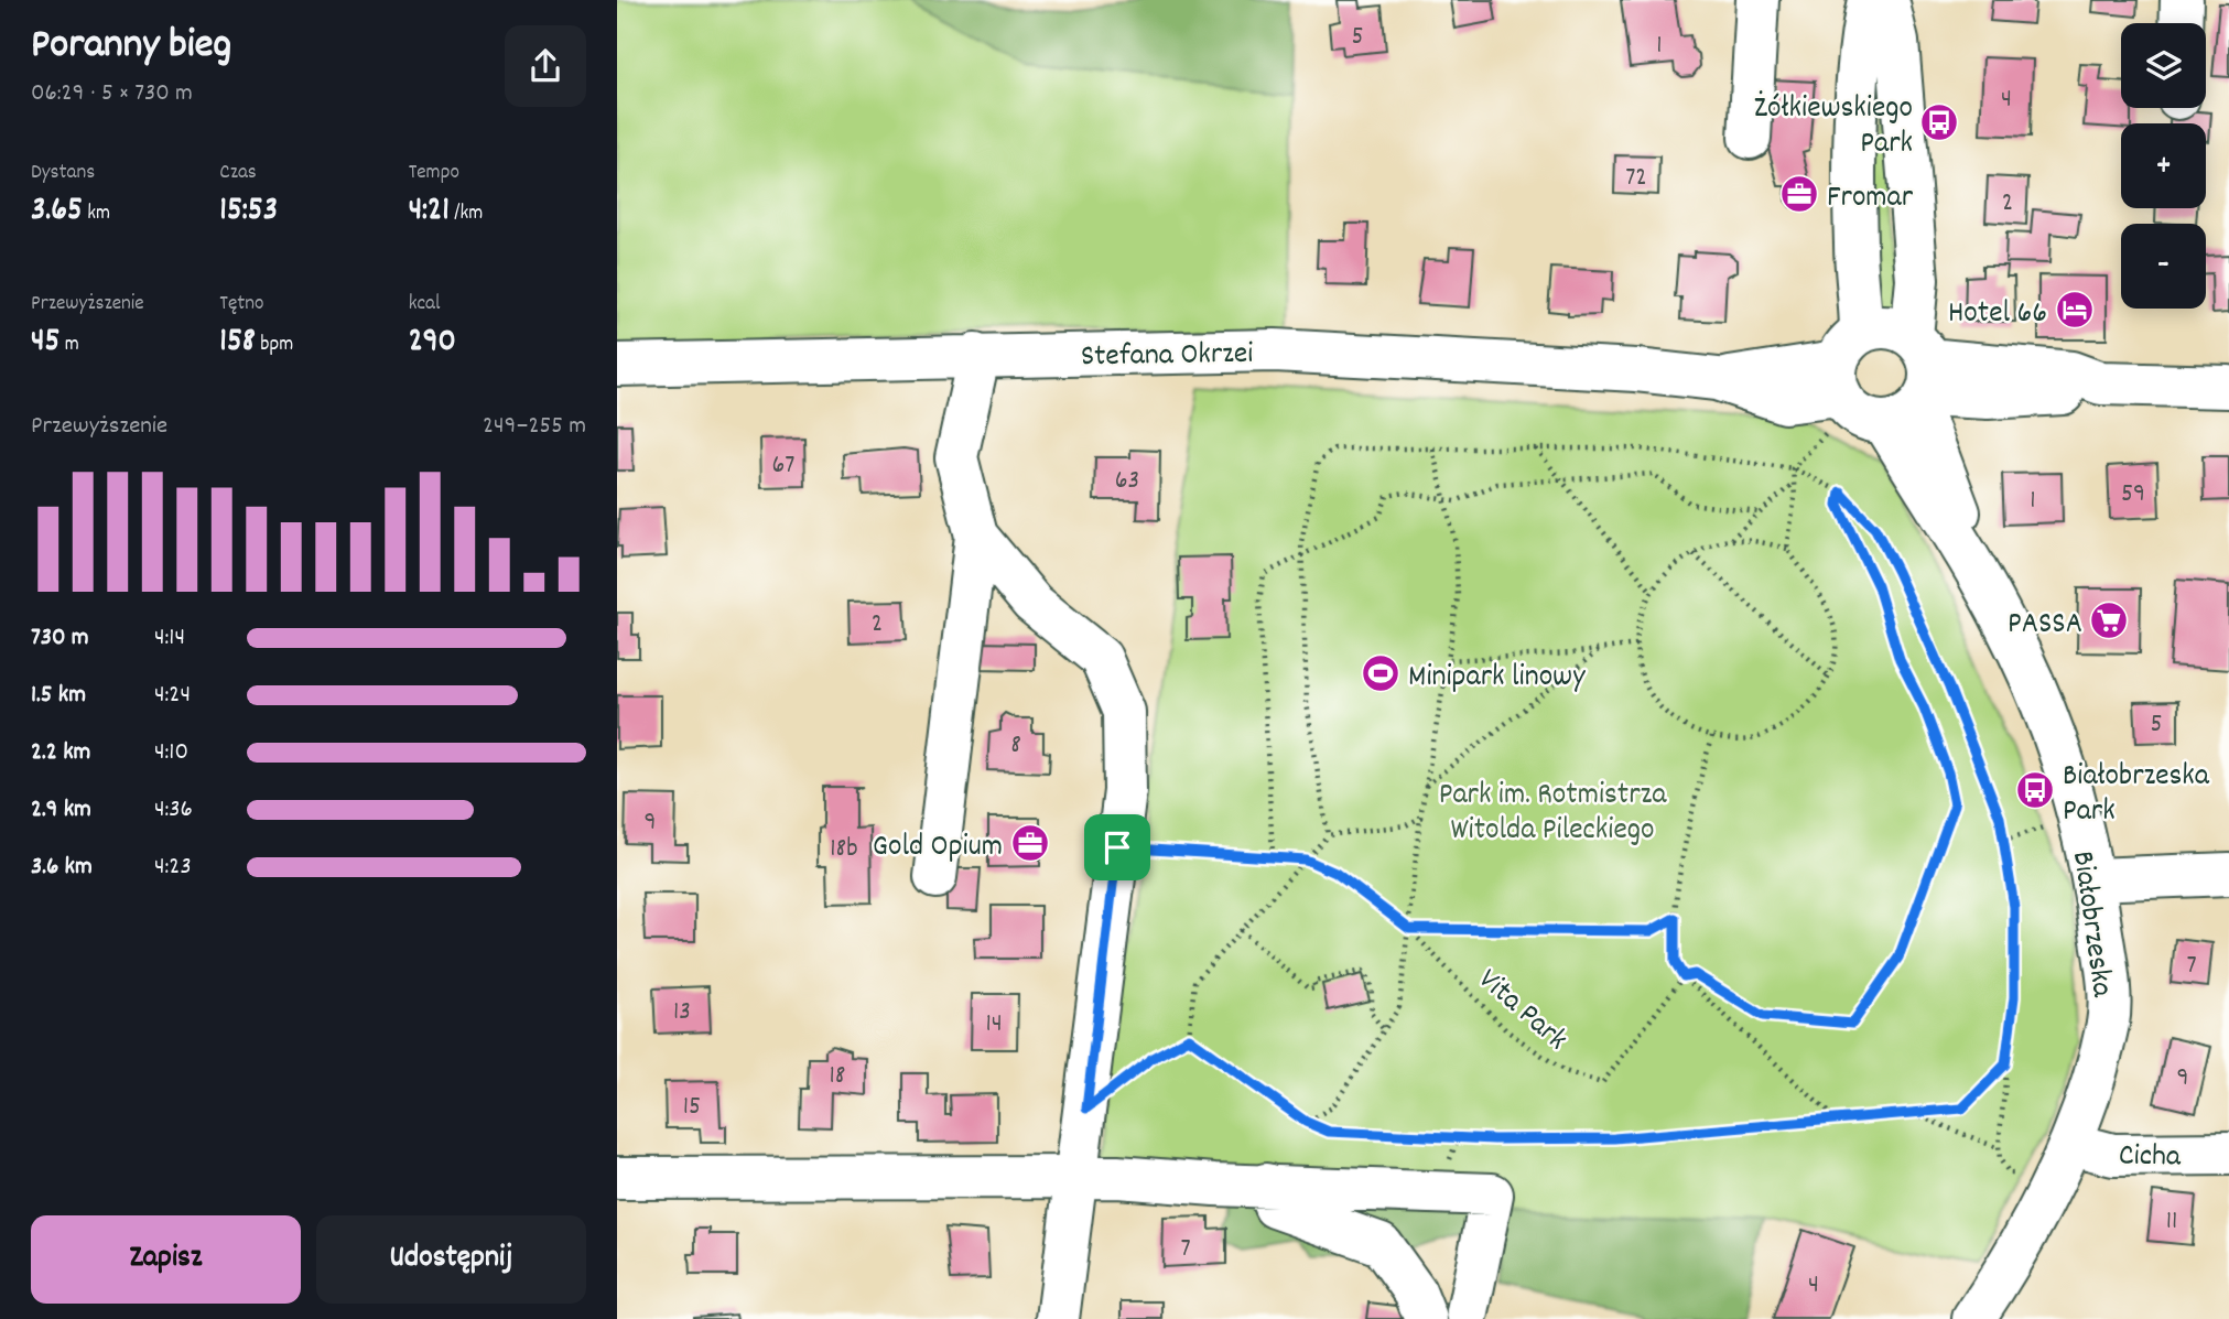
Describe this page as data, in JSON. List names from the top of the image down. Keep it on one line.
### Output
{"streets":{"street":["Stefana Okrzei","Białobrzeska","Cicha"],"path":["Vita Park"]},"crossings":[["Stefana Okrzei","Białobrzeska"],["Białobrzeska","Cicha"]],"parks":["Park im. Rotmistrza Witolda Pileckiego"],"places":{"bus stop":["Żółkiewskiego Park","Białobrzeska Park"],"office":["Fromar","Gold Opium"],"hotel":["Hotel 66"],"supermarket":["PASSA"],"sports":["Minipark linowy"]},"house_numbers":["5","1","4","72","2","67","63","59","1","2","5","8","9","18b","7","13","14","18","9","15","11","7","4"],"page":{"heading":["Poranny bieg","06:29 · 5 × 730 m"],"map_buttons":["+","−"],"stats":[["Dystans","3.65 km"],["Czas","15:53"],["Tempo","4:21 /km"],["Przewyższenie","45 m"],["Tętno","158 bpm"],["kcal","290"]],"chart":["Przewyższenie","249–255 m"],"list":[{"name":"730 m","note":"4:14"},{"name":"1.5 km","note":"4:24"},{"name":"2.2 km","note":"4:10"},{"name":"2.9 km","note":"4:36"},{"name":"3.6 km","note":"4:23"}],"buttons":["Zapisz","Udostępnij"]}}
